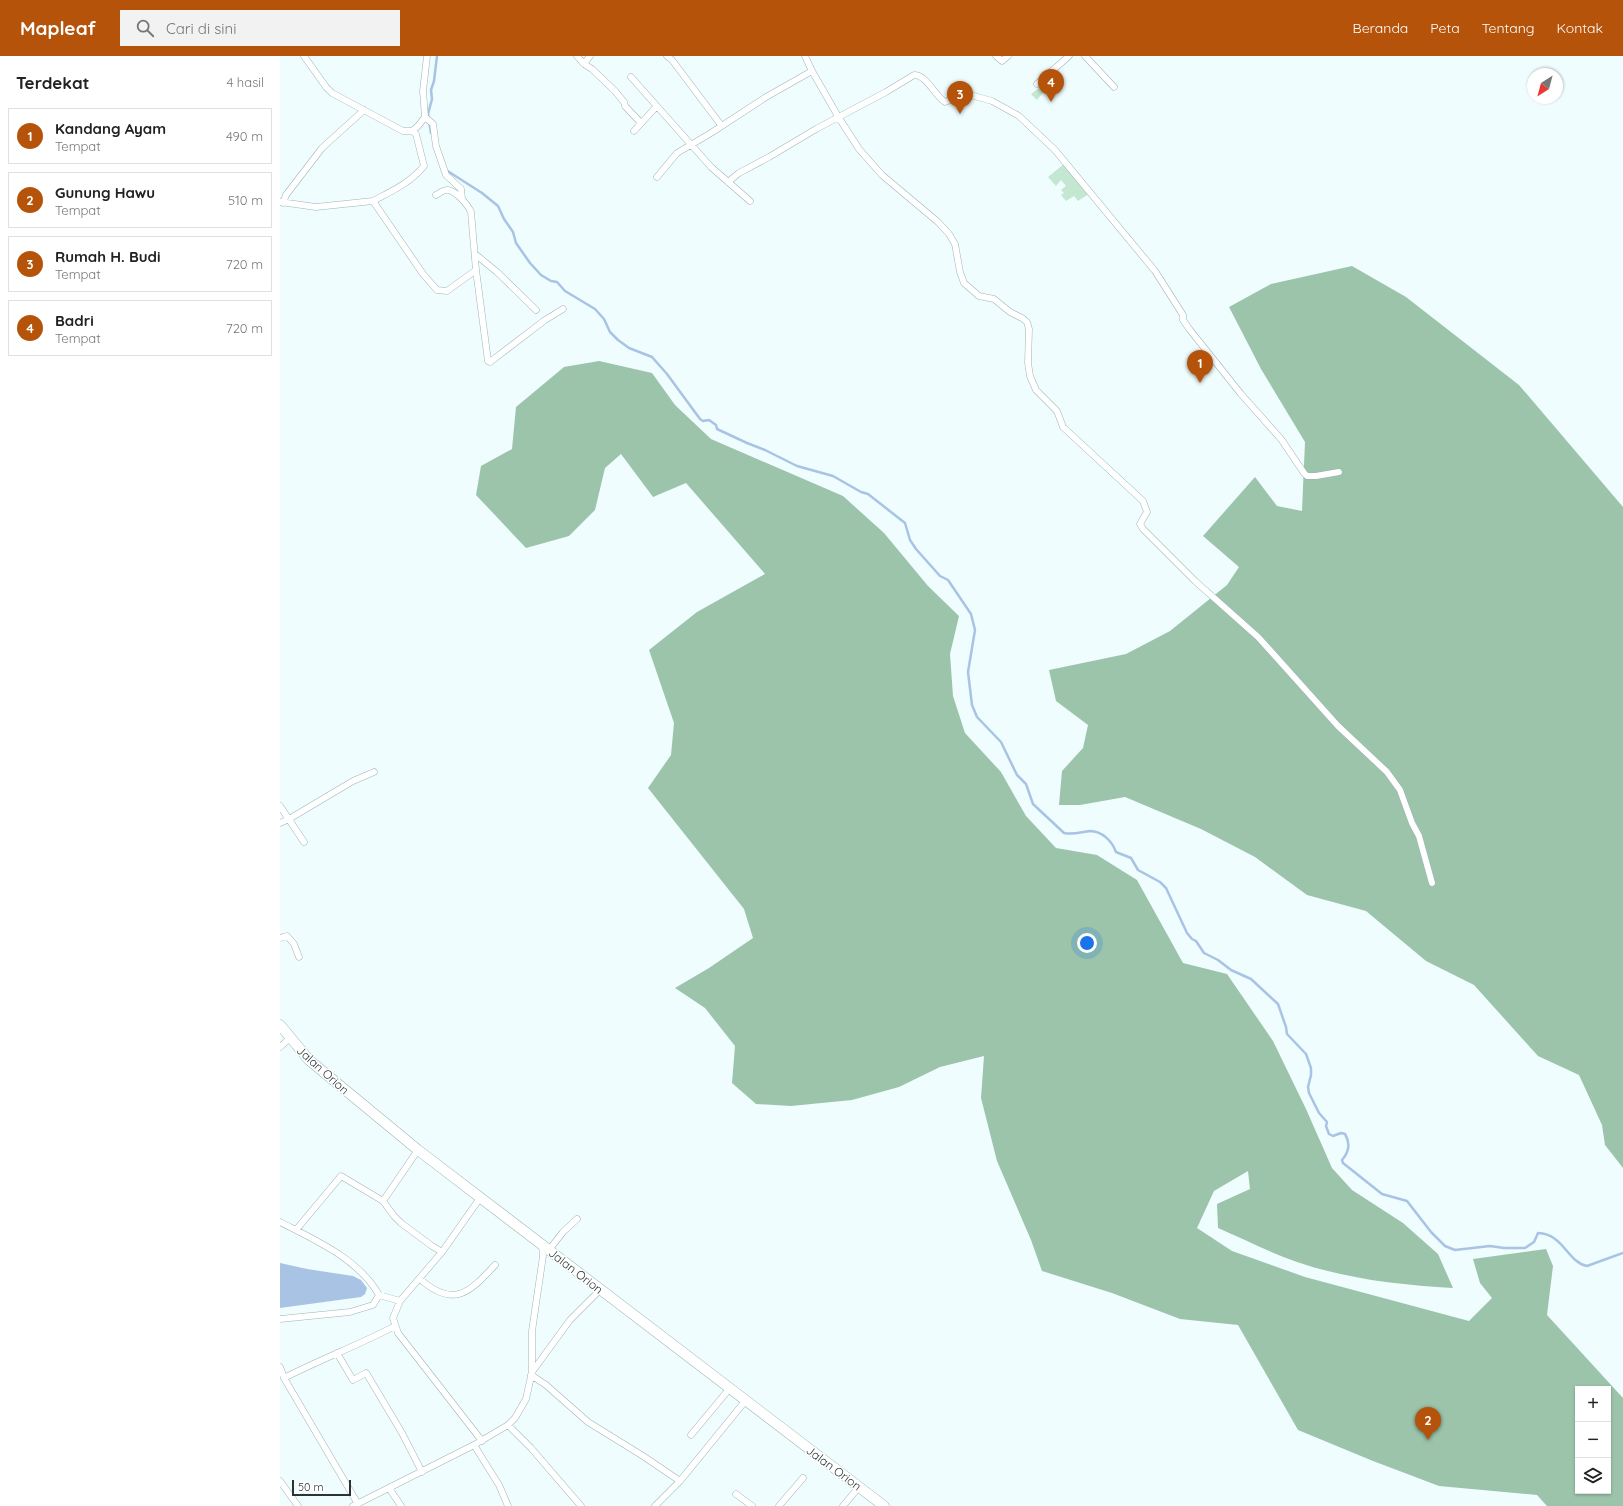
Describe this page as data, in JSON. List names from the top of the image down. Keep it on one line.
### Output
{"streets":{"highway":["Jalan Orion"]},"scale_bar":"50 m","north":"bottom left","page":{"header":"Mapleaf","search":"Cari di sini","nav":["Beranda","Peta","Tentang","Kontak"],"heading":["Terdekat","4 hasil"],"pins":["4","3","1","2"],"list":[{"mark":"1","name":"Kandang Ayam","note":"Tempat","value":"490 m"},{"mark":"2","name":"Gunung Hawu","note":"Tempat","value":"510 m"},{"mark":"3","name":"Rumah H. Budi","note":"Tempat","value":"720 m"},{"mark":"4","name":"Badri","note":"Tempat","value":"720 m"}],"map_buttons":["+","−"],"scale":"50 m"}}
